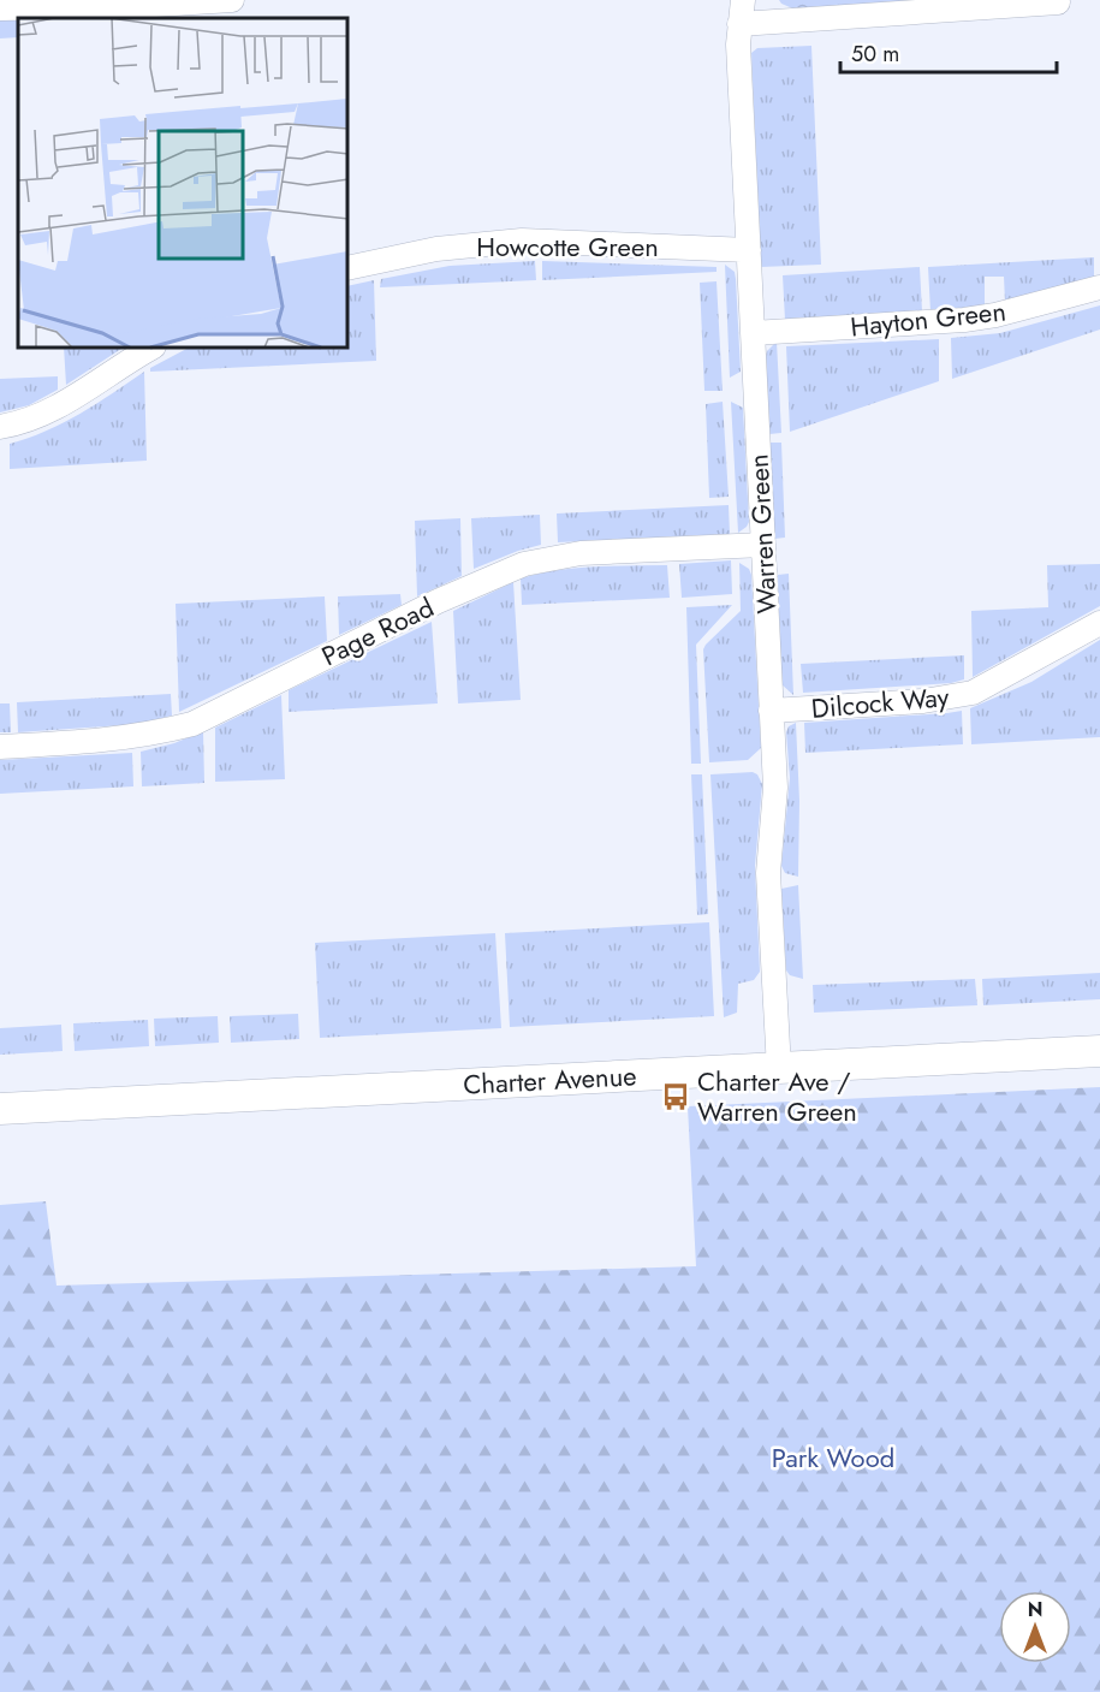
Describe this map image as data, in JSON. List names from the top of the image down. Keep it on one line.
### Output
{"streets":{"street":["Howcotte Green","Hayton Green","Warren Green","Page Road","Dilcock Way","Charter Avenue"]},"crossings":[["Howcotte Green","Warren Green"],["Hayton Green","Warren Green"],["Warren Green","Page Road"],["Warren Green","Dilcock Way"],["Warren Green","Charter Avenue"]],"parks":["Park Wood"],"places":{"bus stop":["Charter Ave / Warren Green"]},"scale_bar":"50 m","north":"top"}
